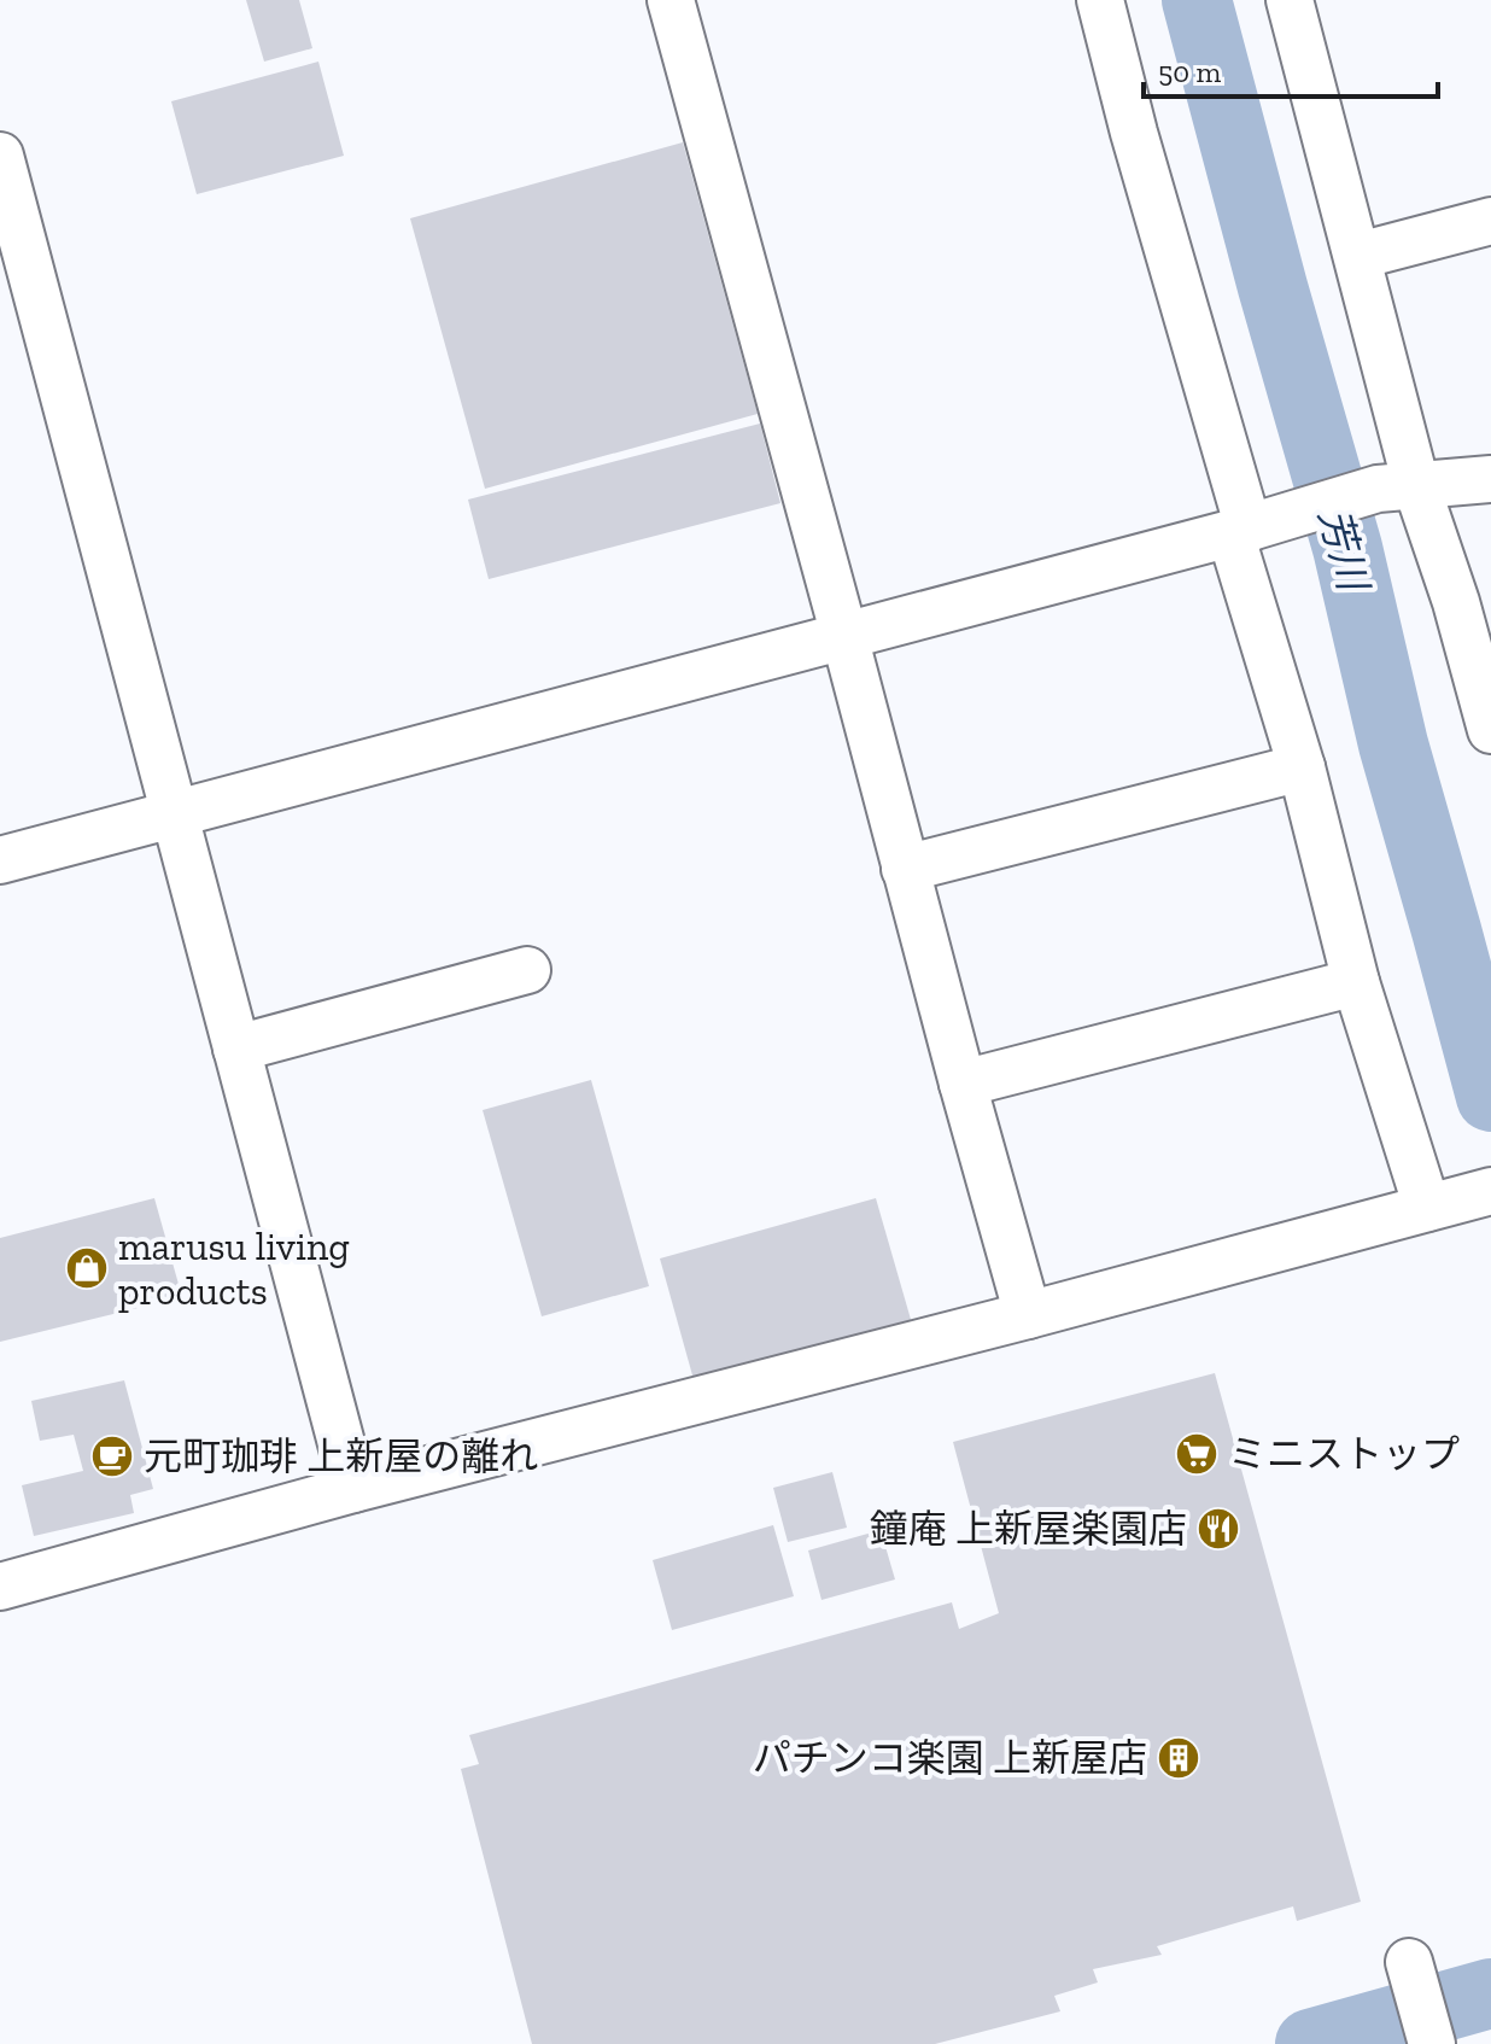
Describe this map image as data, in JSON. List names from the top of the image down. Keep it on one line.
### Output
{"water":["芳川"],"places":{"shop":["marusu living products"],"supermarket":["ミニストップ"],"cafe":["元町珈琲 上新屋の離れ"],"restaurant":["鐘庵 上新屋楽園店"],"building":["パチンコ楽園 上新屋店"]},"scale_bar":"50 m"}
